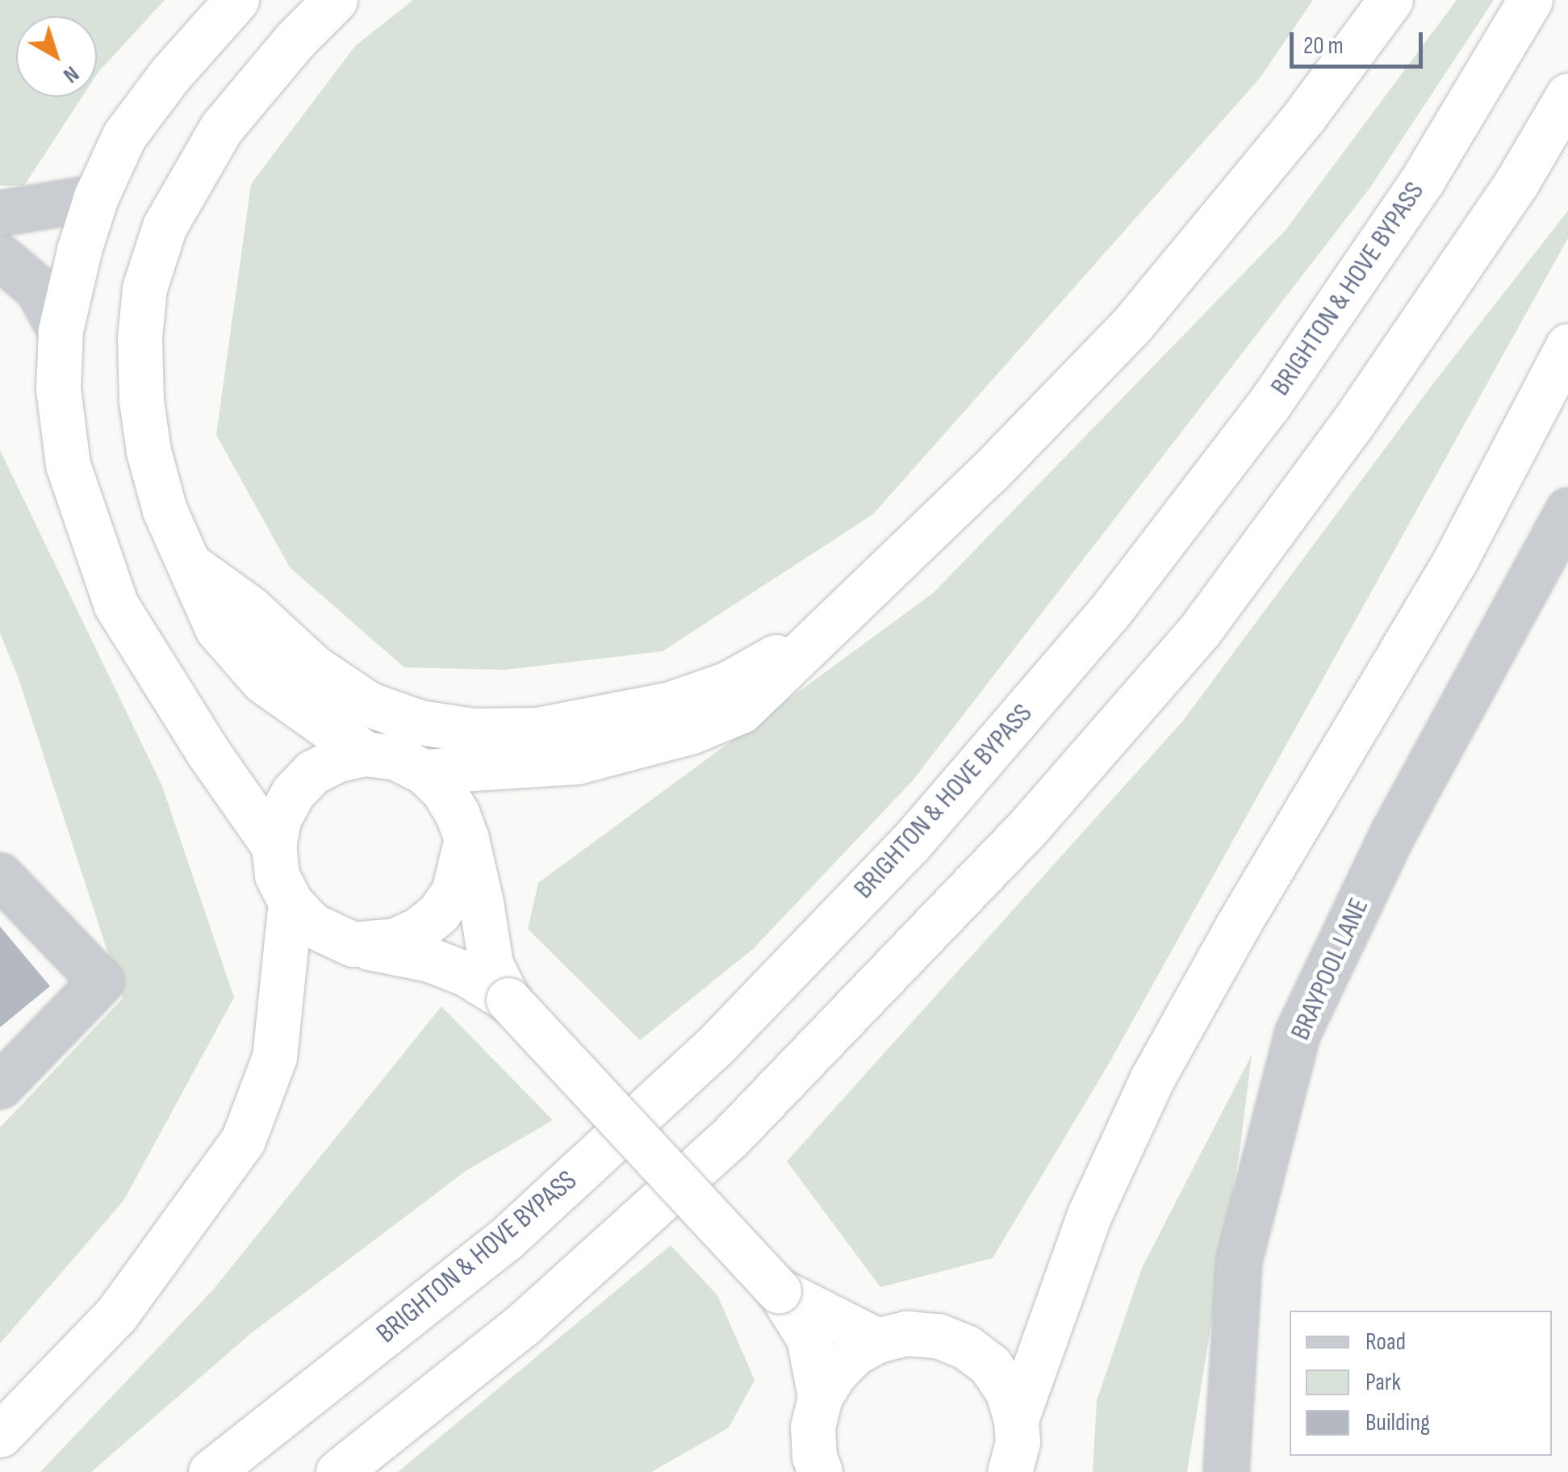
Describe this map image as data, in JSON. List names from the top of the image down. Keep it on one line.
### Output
{"streets":{"highway":["BRIGHTON & HOVE BYPASS"],"street":["BRAYPOOL LANE"]},"legend":["Road","Park","Building"],"scale_bar":"20 m","north":"bottom right"}
